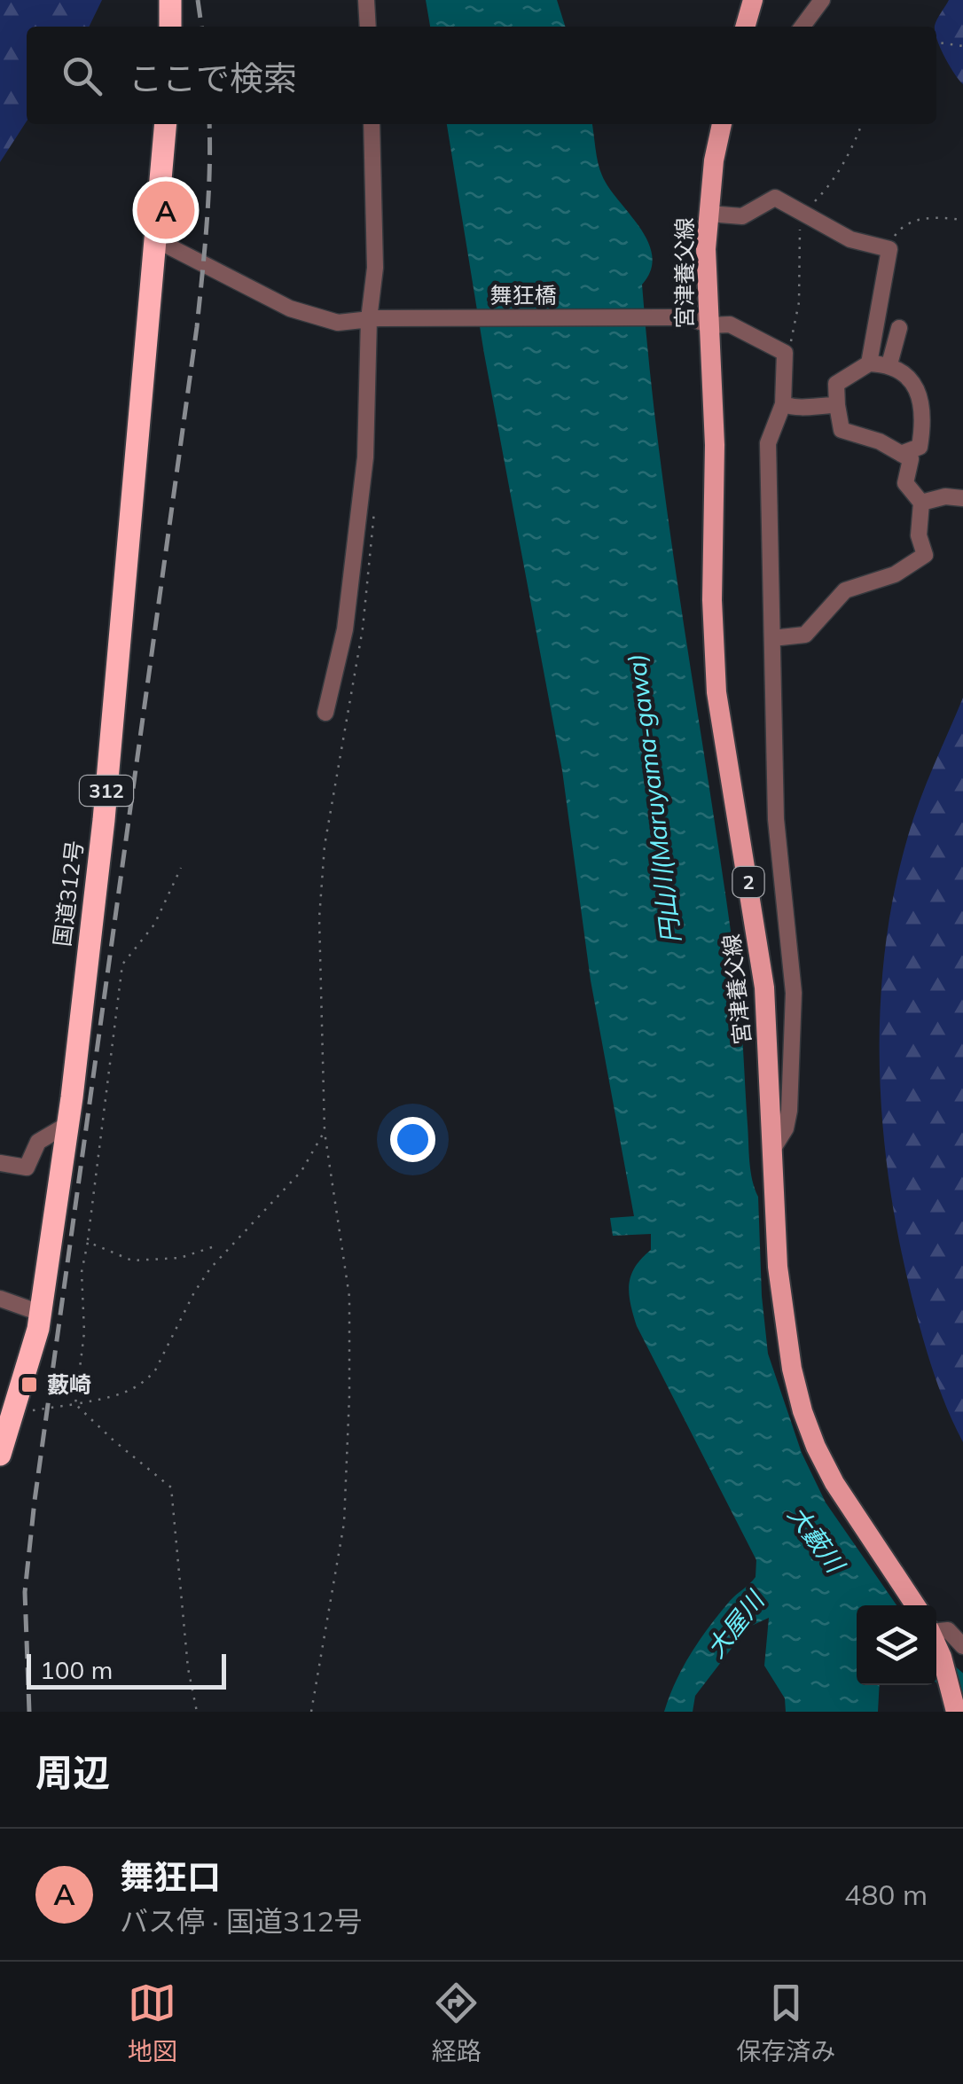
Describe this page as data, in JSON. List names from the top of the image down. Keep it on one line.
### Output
{"streets":{"highway":["312","国道312号"],"main road":["宮津養父線","2"],"street":["舞狂橋"]},"crossings":[["宮津養父線","舞狂橋"],["舞狂橋","国道312号"]],"water":["円山川(Maruyama-gawa)","大藪川","大屋川"],"places":{"transit":["藪崎"]},"scale_bar":"100 m","page":{"search":"ここで検索","pins":"A","scale":"100 m","heading":"周辺","list":[{"mark":"A","name":"舞狂口","note":"バス停 · 国道312号","value":"480 m"}],"nav":["地図","経路","保存済み"]}}
